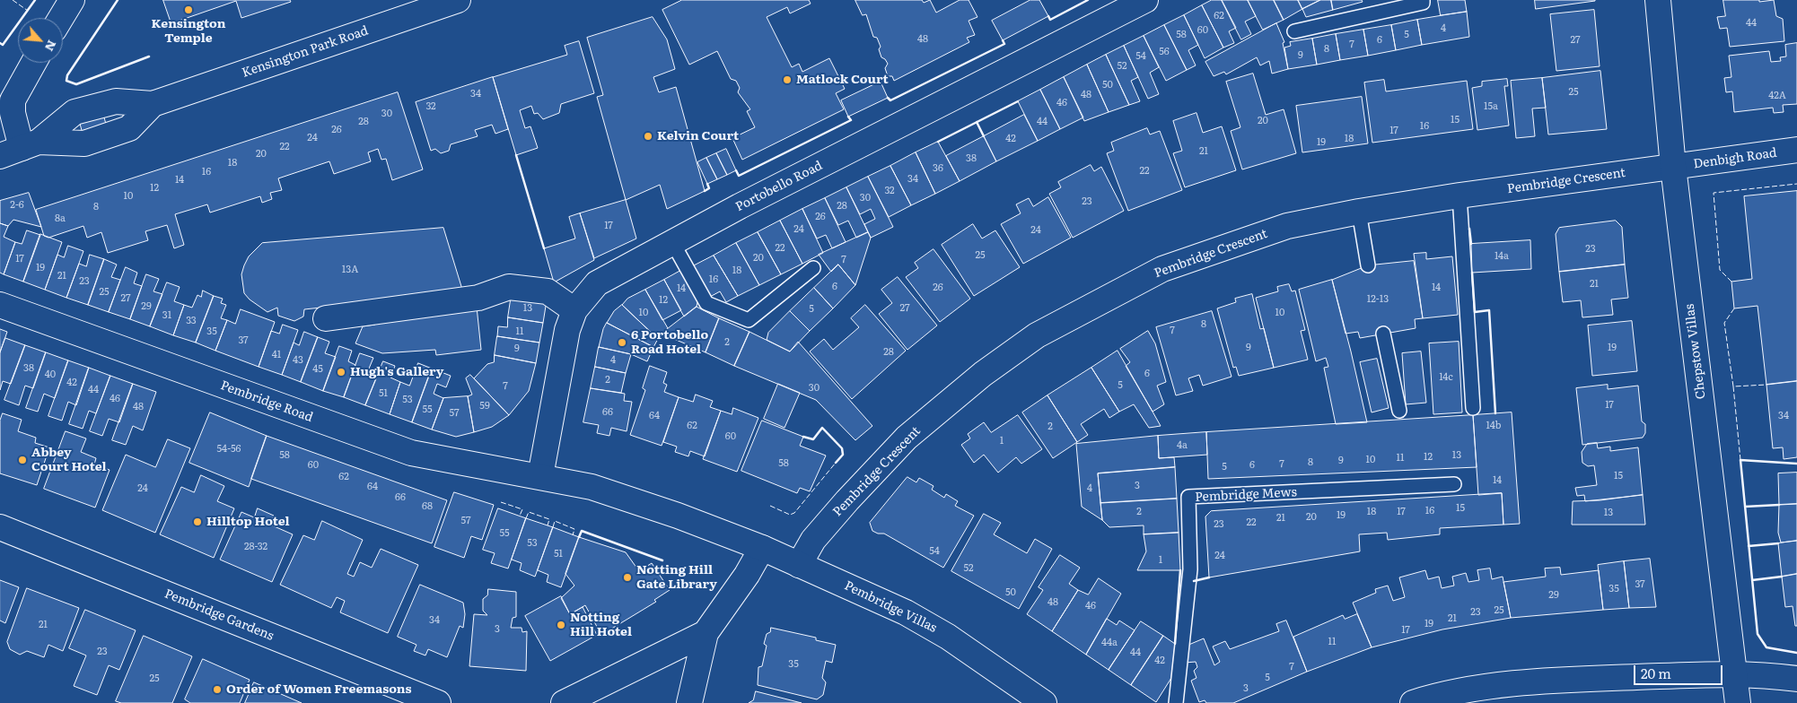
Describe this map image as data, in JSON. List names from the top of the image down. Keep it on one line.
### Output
{"streets":{"street":["Kensington Park Road","Denbigh Road","Pembridge Crescent","Portobello Road","Chepstow Villas","Pembridge Road","Pembridge Villas","Pembridge Gardens"],"lane":["Pembridge Mews"]},"crossings":[["Denbigh Road","Pembridge Crescent"],["Denbigh Road","Chepstow Villas"],["Pembridge Crescent","Chepstow Villas"],["Pembridge Crescent","Pembridge Villas"],["Portobello Road","Pembridge Road"]],"places":["Kensington Temple","Matlock Court","Kelvin Court","6 Portobello Road Hotel","Hugh's Gallery","Abbey Court Hotel","Hilltop Hotel","Notting Hill Gate Library","Notting Hill Hotel","Order of Women Freemasons"],"house_numbers":["62","44","4","60","58","5","48","6","27","7","8","56","9","54","52","50","25","34","48","42A","46","32","15a","30","15","20","28","44","16","26","17","24","42","18","19","22","21","20","38","18","36","22","16","34","14","12","32","10","30","23","2-6","28","8","26","8a","17","24","24","22","23","25","14a","20","17","7","19","13A","18","21","16","23","21","6","26","14","14","25","27","12-13","12","29","13","27","5","10","10","31","33","8","7","35","11","37","2","9","19","9","28","41","43","4","38","45","6","40","14c","2","42","5","7","30","44","51","46","53","17","59","48","55","66","57","64","34","62","14b","2","60","1","4a","54-56","58","13","12","11","10","9","8","58","7","60","6","5","15","62","14","3","64","24","4","66","68","15","16","2","18","17","13","19","20","21","57","22","23","55","53","28-32","54","51","24","1","52","37","35","50","29","48","46","25","23","21","34","19","21","3","17","11","44a","23","44","42","35","7","5","25","3"],"scale_bar":"20 m","north":"bottom right"}
